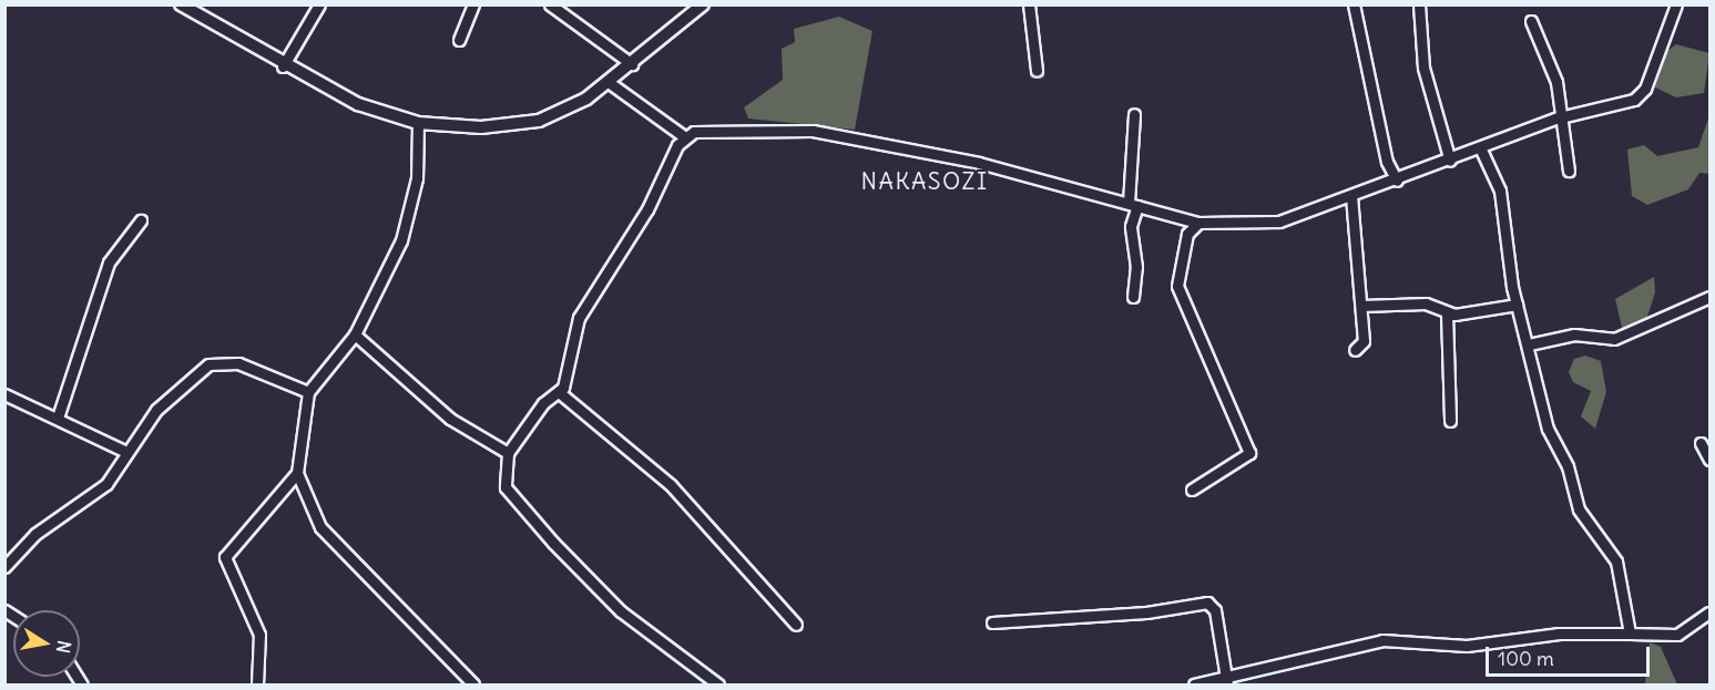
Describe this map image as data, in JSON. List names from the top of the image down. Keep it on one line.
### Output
{"districts":["NAKASOZI"],"scale_bar":"100 m","north":"right"}
